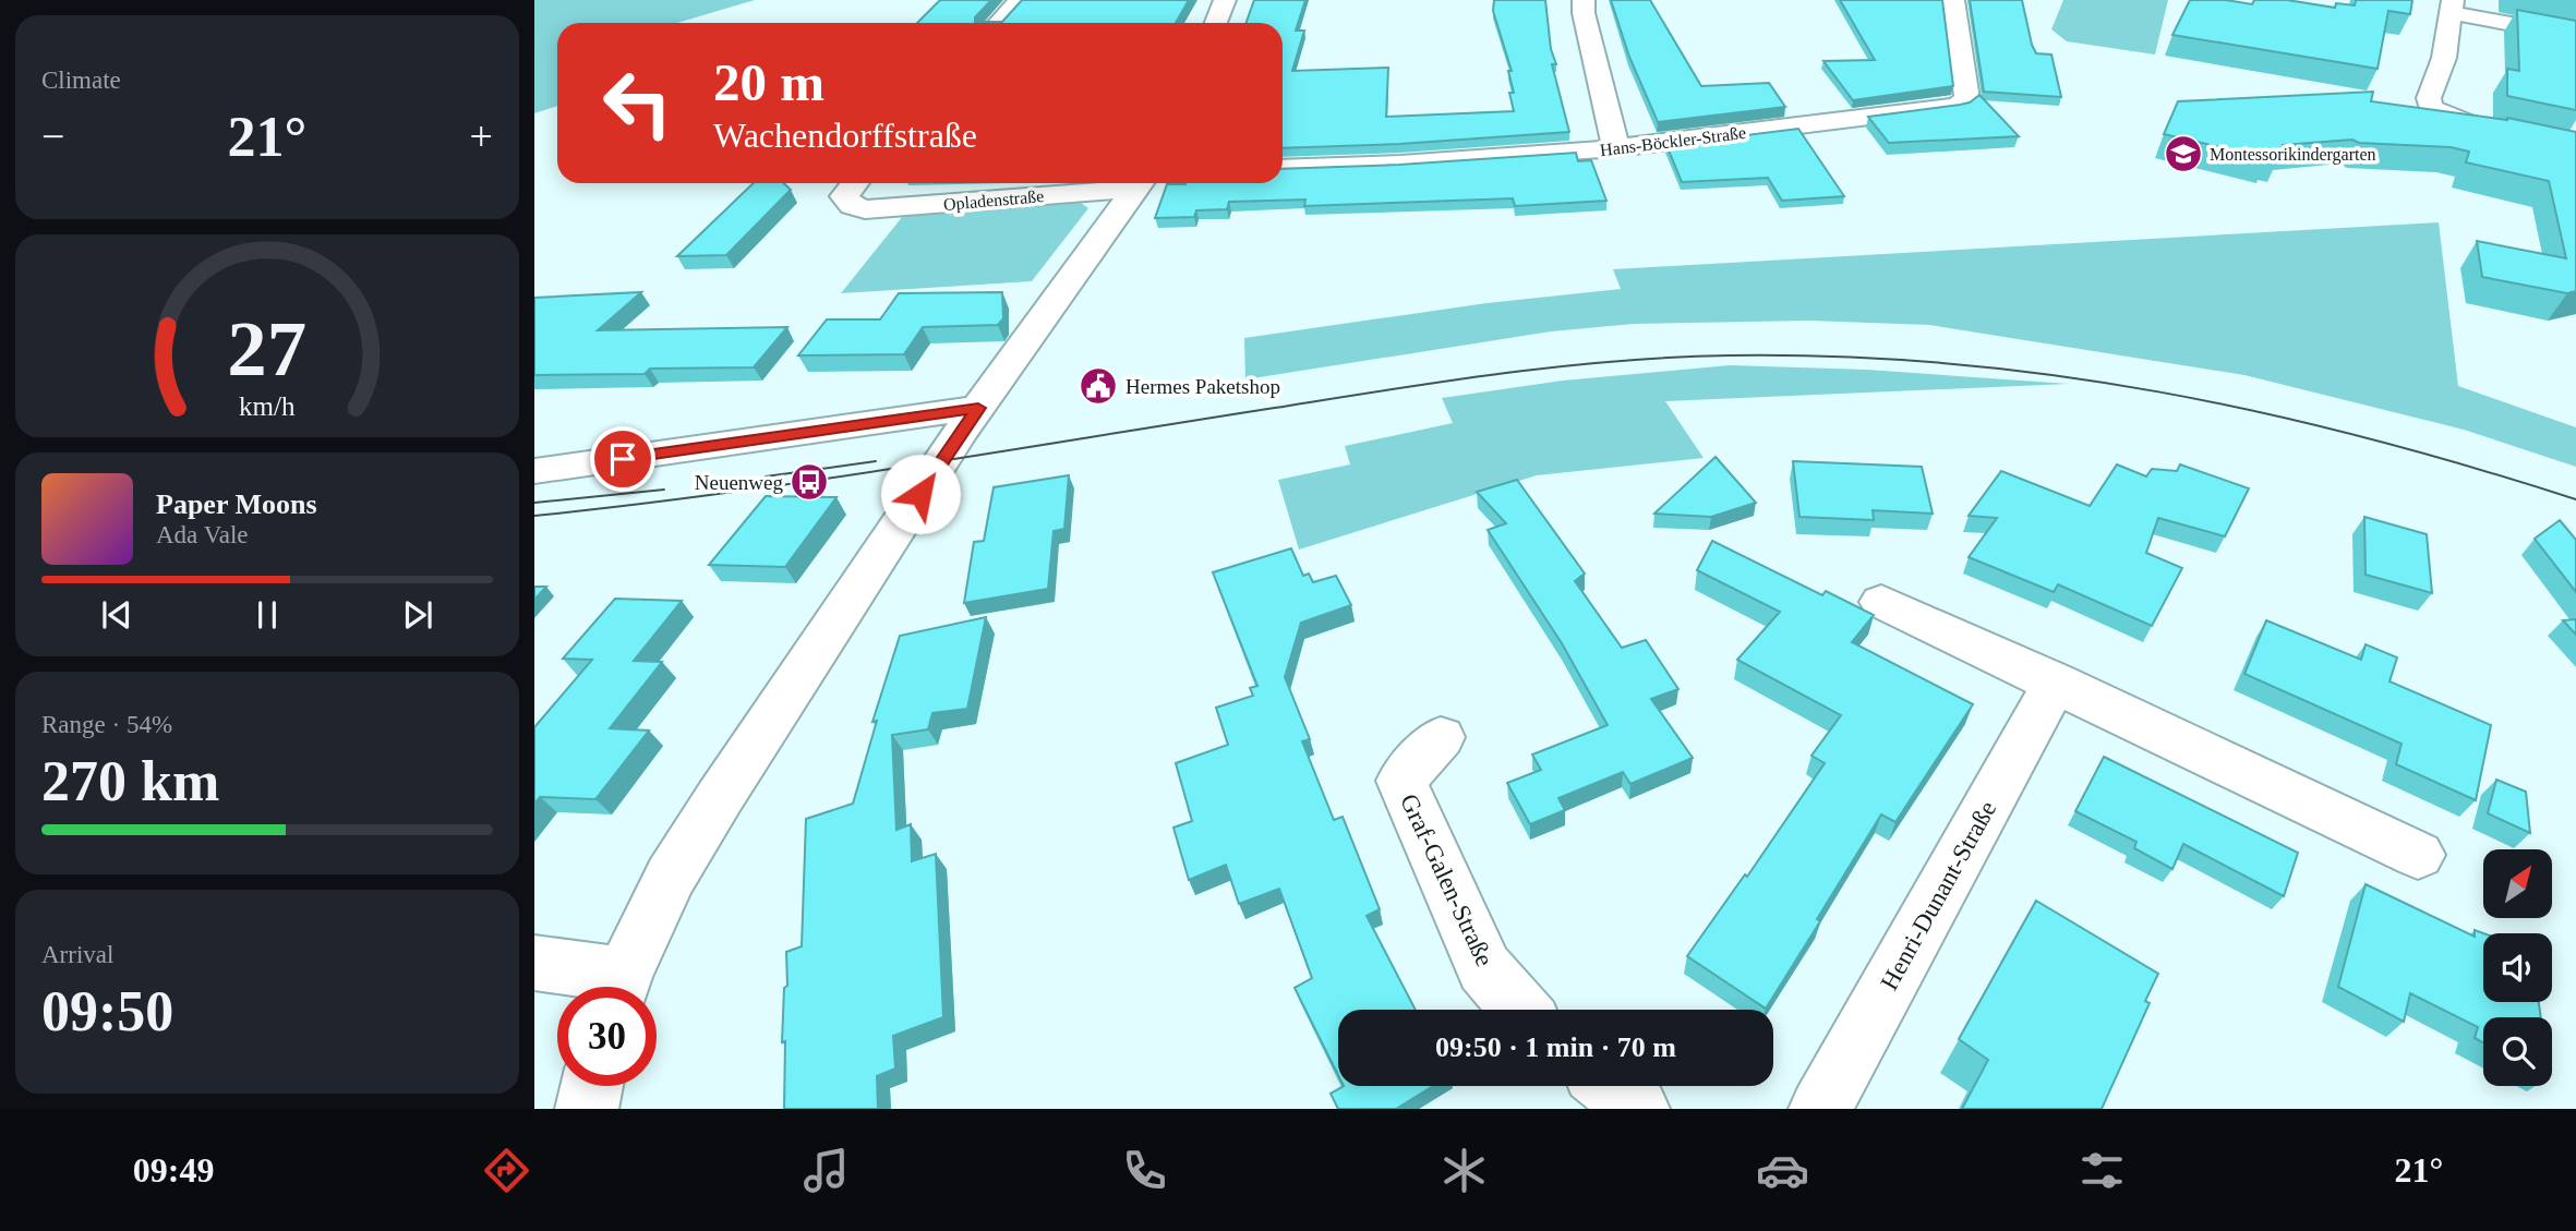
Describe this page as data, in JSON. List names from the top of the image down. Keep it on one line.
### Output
{"streets":{"street":["Hans-Böckler-Straße","Opladenstraße","Graf-Galen-Straße","Henri-Dunant-Straße"]},"places":{"school or university":["Montessorikindergarten"],"public building":["Hermes Paketshop"],"bus stop":["Neuenweg"]},"north":"top right","page":{"tile":["Climate",["Range · 54%","270 km"],["Arrival","09:50"]],"turn":["20 m","Wachendorffstraße"],"heat":["−","21°","+"],"song":["Paper Moons","Ada Vale"],"limit":"30","trip":"09:50 · 1 min · 70 m","tabs":["09:49","21°"],"gauge":["27","km/h"]}}
